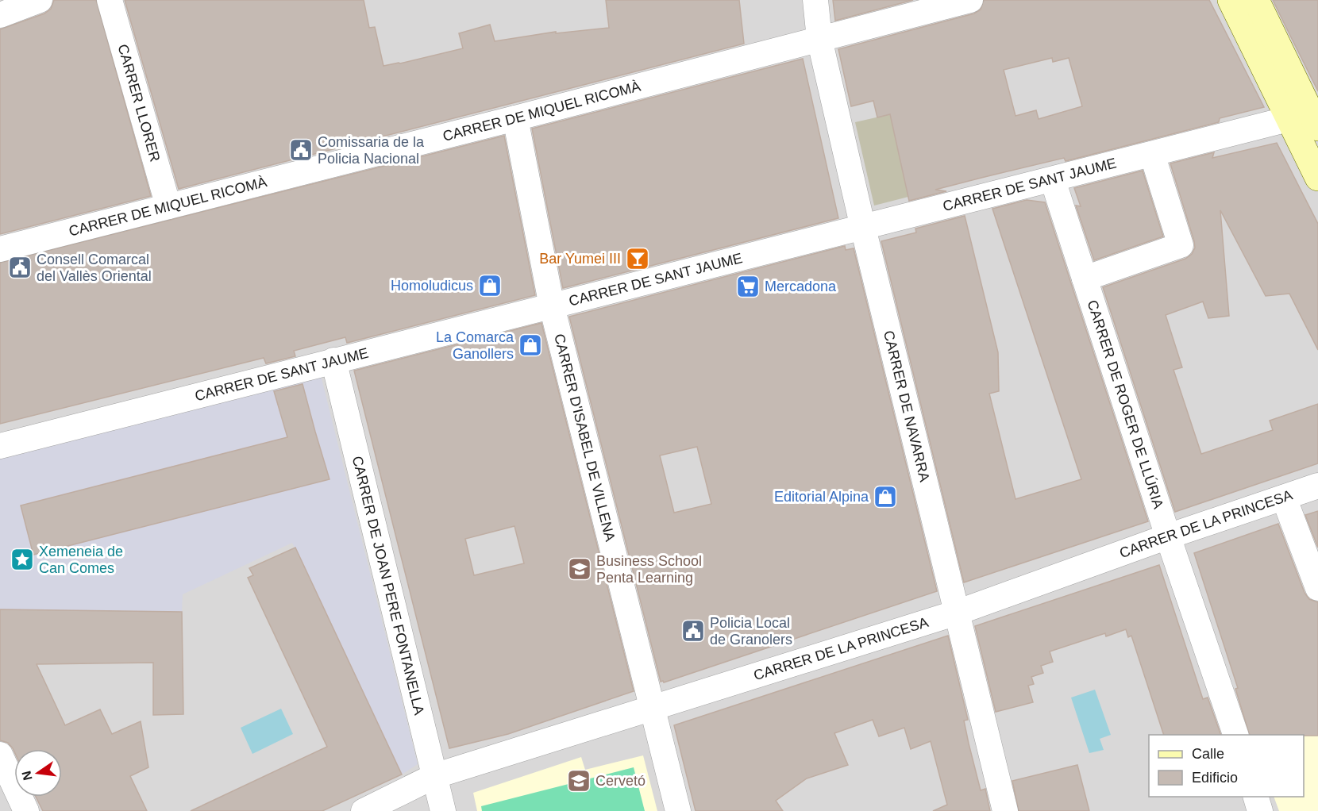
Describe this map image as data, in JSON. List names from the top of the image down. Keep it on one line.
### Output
{"streets":{"street":["CARRER LLORER","CARRER DE MIQUEL RICOMÀ","CARRER DE SANT JAUME","CARRER DE ROGER DE LLÚRIA","CARRER DE NAVARRA","CARRER D'ISABEL DE VILLENA","CARRER DE LA PRINCESA","CARRER DE JOAN PERE FONTANELLA"]},"crossings":[["CARRER LLORER","CARRER DE MIQUEL RICOMÀ"],["CARRER DE MIQUEL RICOMÀ","CARRER DE NAVARRA"],["CARRER DE MIQUEL RICOMÀ","CARRER D'ISABEL DE VILLENA"],["CARRER DE SANT JAUME","CARRER DE ROGER DE LLÚRIA"],["CARRER DE SANT JAUME","CARRER DE NAVARRA"],["CARRER DE SANT JAUME","CARRER D'ISABEL DE VILLENA"],["CARRER DE SANT JAUME","CARRER DE JOAN PERE FONTANELLA"],["CARRER DE ROGER DE LLÚRIA","CARRER DE LA PRINCESA"],["CARRER DE NAVARRA","CARRER DE LA PRINCESA"],["CARRER D'ISABEL DE VILLENA","CARRER DE LA PRINCESA"],["CARRER DE LA PRINCESA","CARRER DE JOAN PERE FONTANELLA"]],"places":{"public building":["Comissaria de la Policia Nacional","Consell Comarcal del Vallès Oriental","Policia Local de Granolers"],"bar":["Bar Yumei III"],"shop":["Homoludicus","La Comarca Ganollers","Editorial Alpina"],"supermarket":["Mercadona"],"place":["Xemeneia de Can Comes"],"school or university":["Business School Penta Learning","Cervetó"]},"legend":["Calle","Edificio"],"north":"left"}
